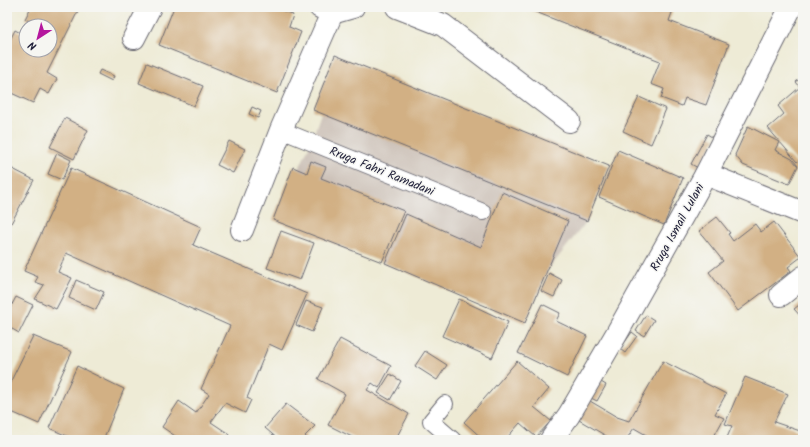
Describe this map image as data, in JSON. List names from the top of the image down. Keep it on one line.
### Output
{"streets":{"street":["Rruga Ismail Lulani"],"lane":["Rruga Fahri Ramadani"]},"north":"bottom left"}
